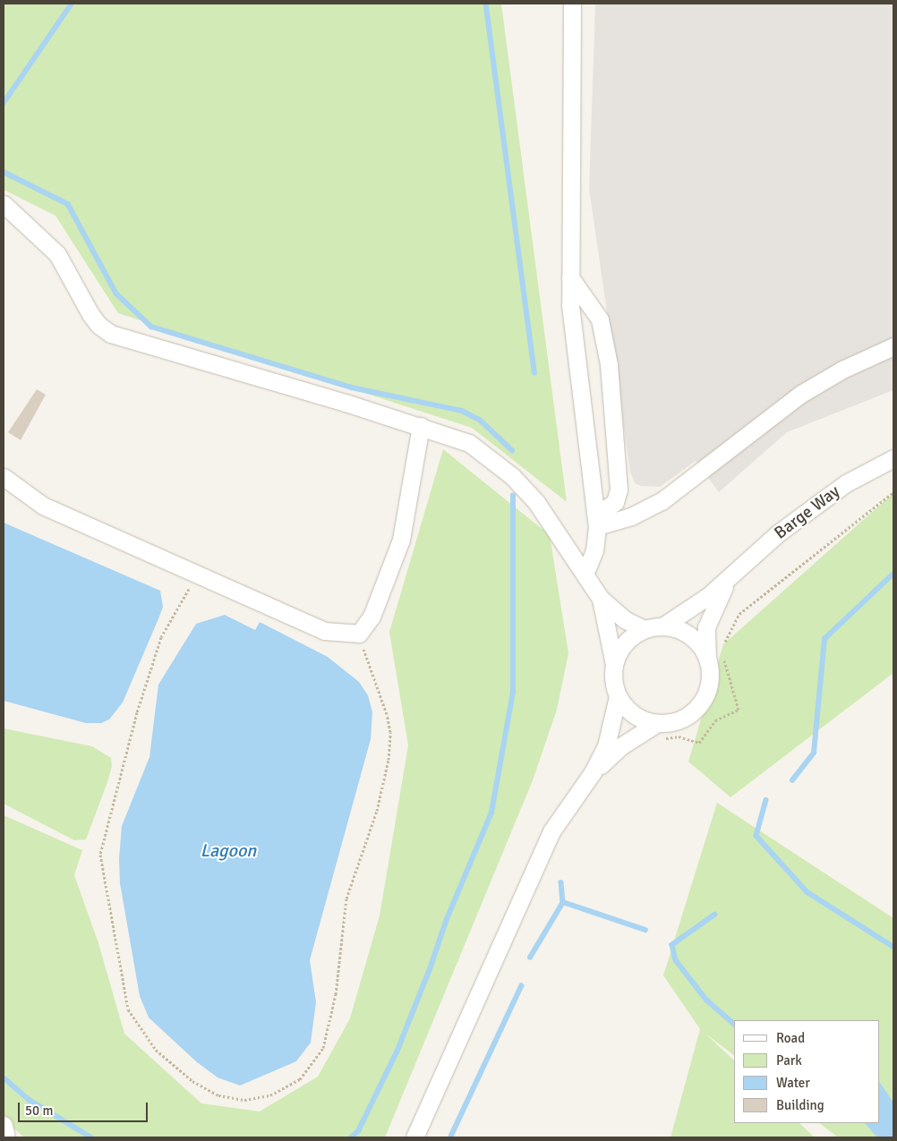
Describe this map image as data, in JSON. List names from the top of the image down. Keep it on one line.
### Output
{"streets":{"street":["Barge Way"]},"water":["Lagoon"],"legend":["Road","Park","Water","Building"],"scale_bar":"50 m"}
